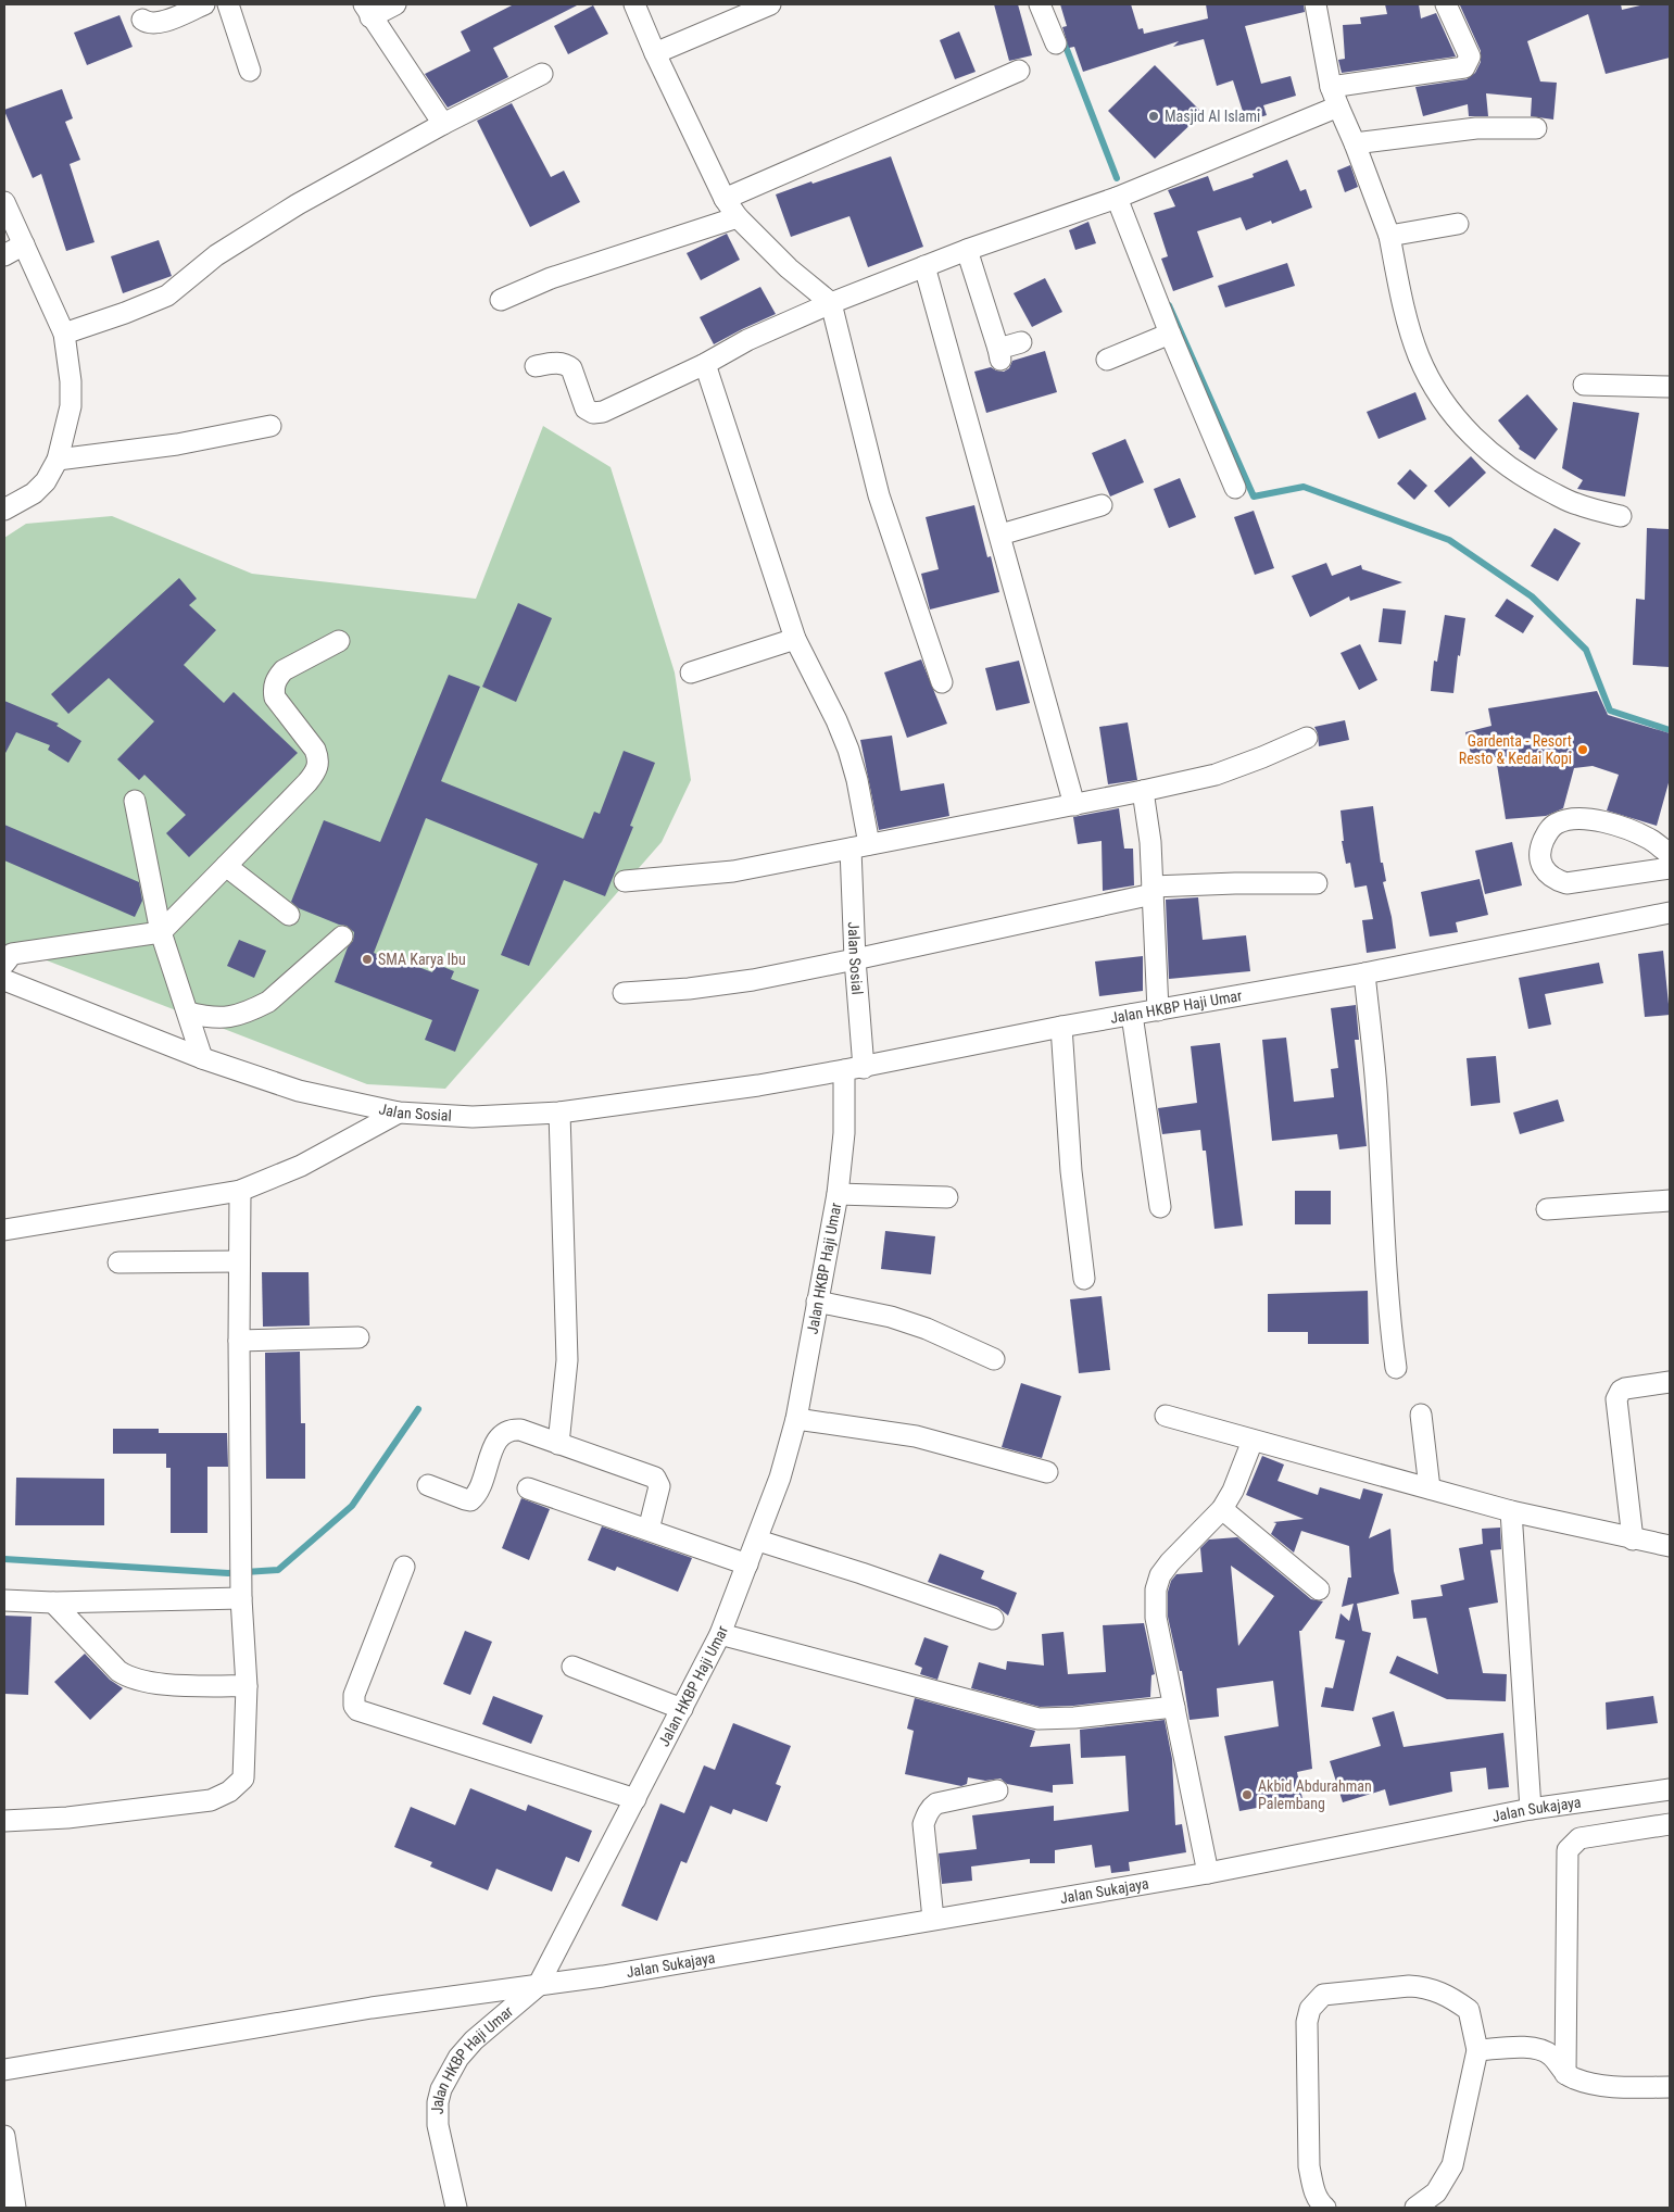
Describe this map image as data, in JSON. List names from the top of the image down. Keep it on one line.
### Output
{"streets":{"street":["Jalan Sosial","Jalan HKBP Haji Umar","Jalan Sukajaya"]},"crossings":[["Jalan Sosial","Jalan HKBP Haji Umar"],["Jalan HKBP Haji Umar","Jalan Sukajaya"]],"places":["Masjid Al Islami","Gardenta - Resort Resto & Kedai Kopi","SMA Karya Ibu","Akbid Abdurahman Palembang"]}
